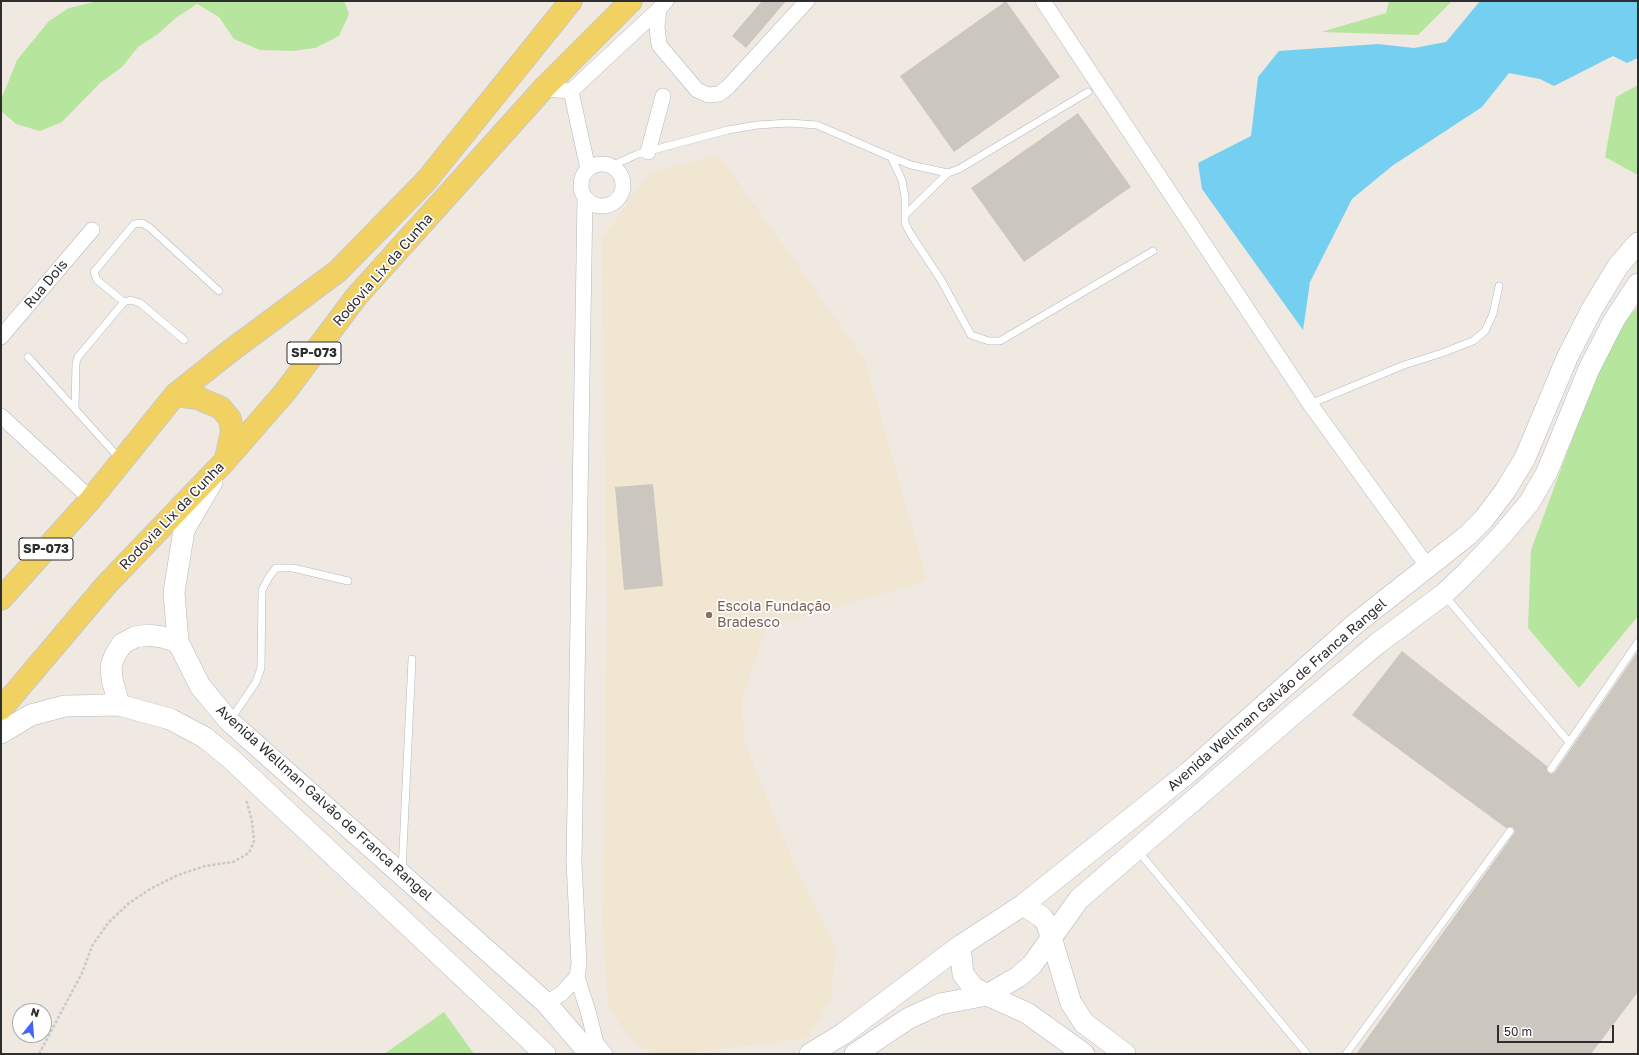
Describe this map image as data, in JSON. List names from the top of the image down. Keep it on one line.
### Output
{"streets":{"main road":["Rodovia Lix da Cunha","SP-073","Avenida Wellman Galvão de Franca Rangel"],"street":["Rua Dois"]},"crossings":[["Rodovia Lix da Cunha","Avenida Wellman Galvão de Franca Rangel"]],"places":["Escola Fundação Bradesco"],"scale_bar":"50 m","north":"top"}
